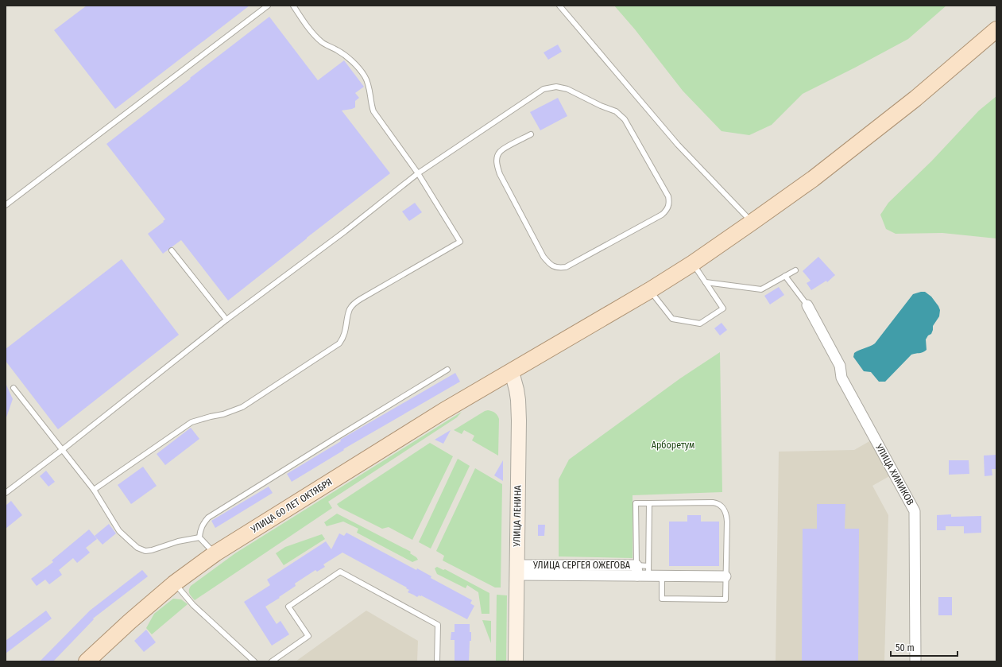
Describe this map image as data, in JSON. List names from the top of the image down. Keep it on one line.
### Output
{"streets":{"main road":["УЛИЦА 60 ЛЕТ ОКТЯБРЯ","УЛИЦА ЛЕНИНА"],"street":["УЛИЦА ХИМИКОВ","УЛИЦА СЕРГЕЯ ОЖЕГОВА"]},"crossings":[["УЛИЦА 60 ЛЕТ ОКТЯБРЯ","УЛИЦА ЛЕНИНА"],["УЛИЦА ЛЕНИНА","УЛИЦА СЕРГЕЯ ОЖЕГОВА"]],"parks":["Арборетум"],"scale_bar":"50 m"}
